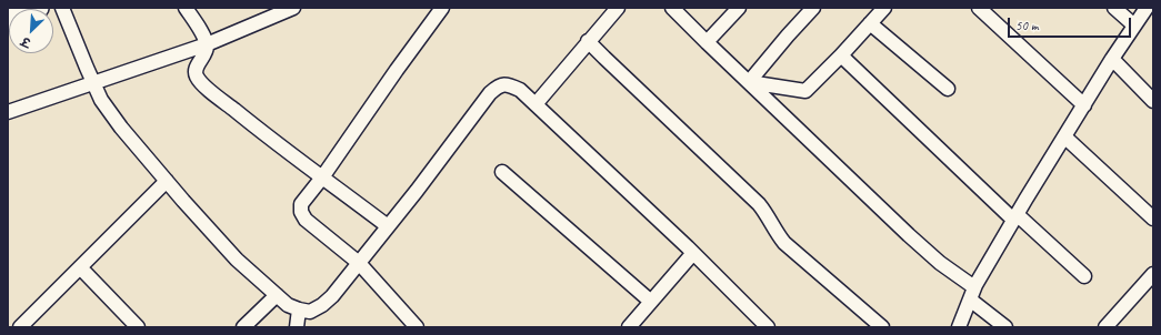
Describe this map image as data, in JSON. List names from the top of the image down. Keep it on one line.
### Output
{"scale_bar":"50 m","north":"bottom left"}
